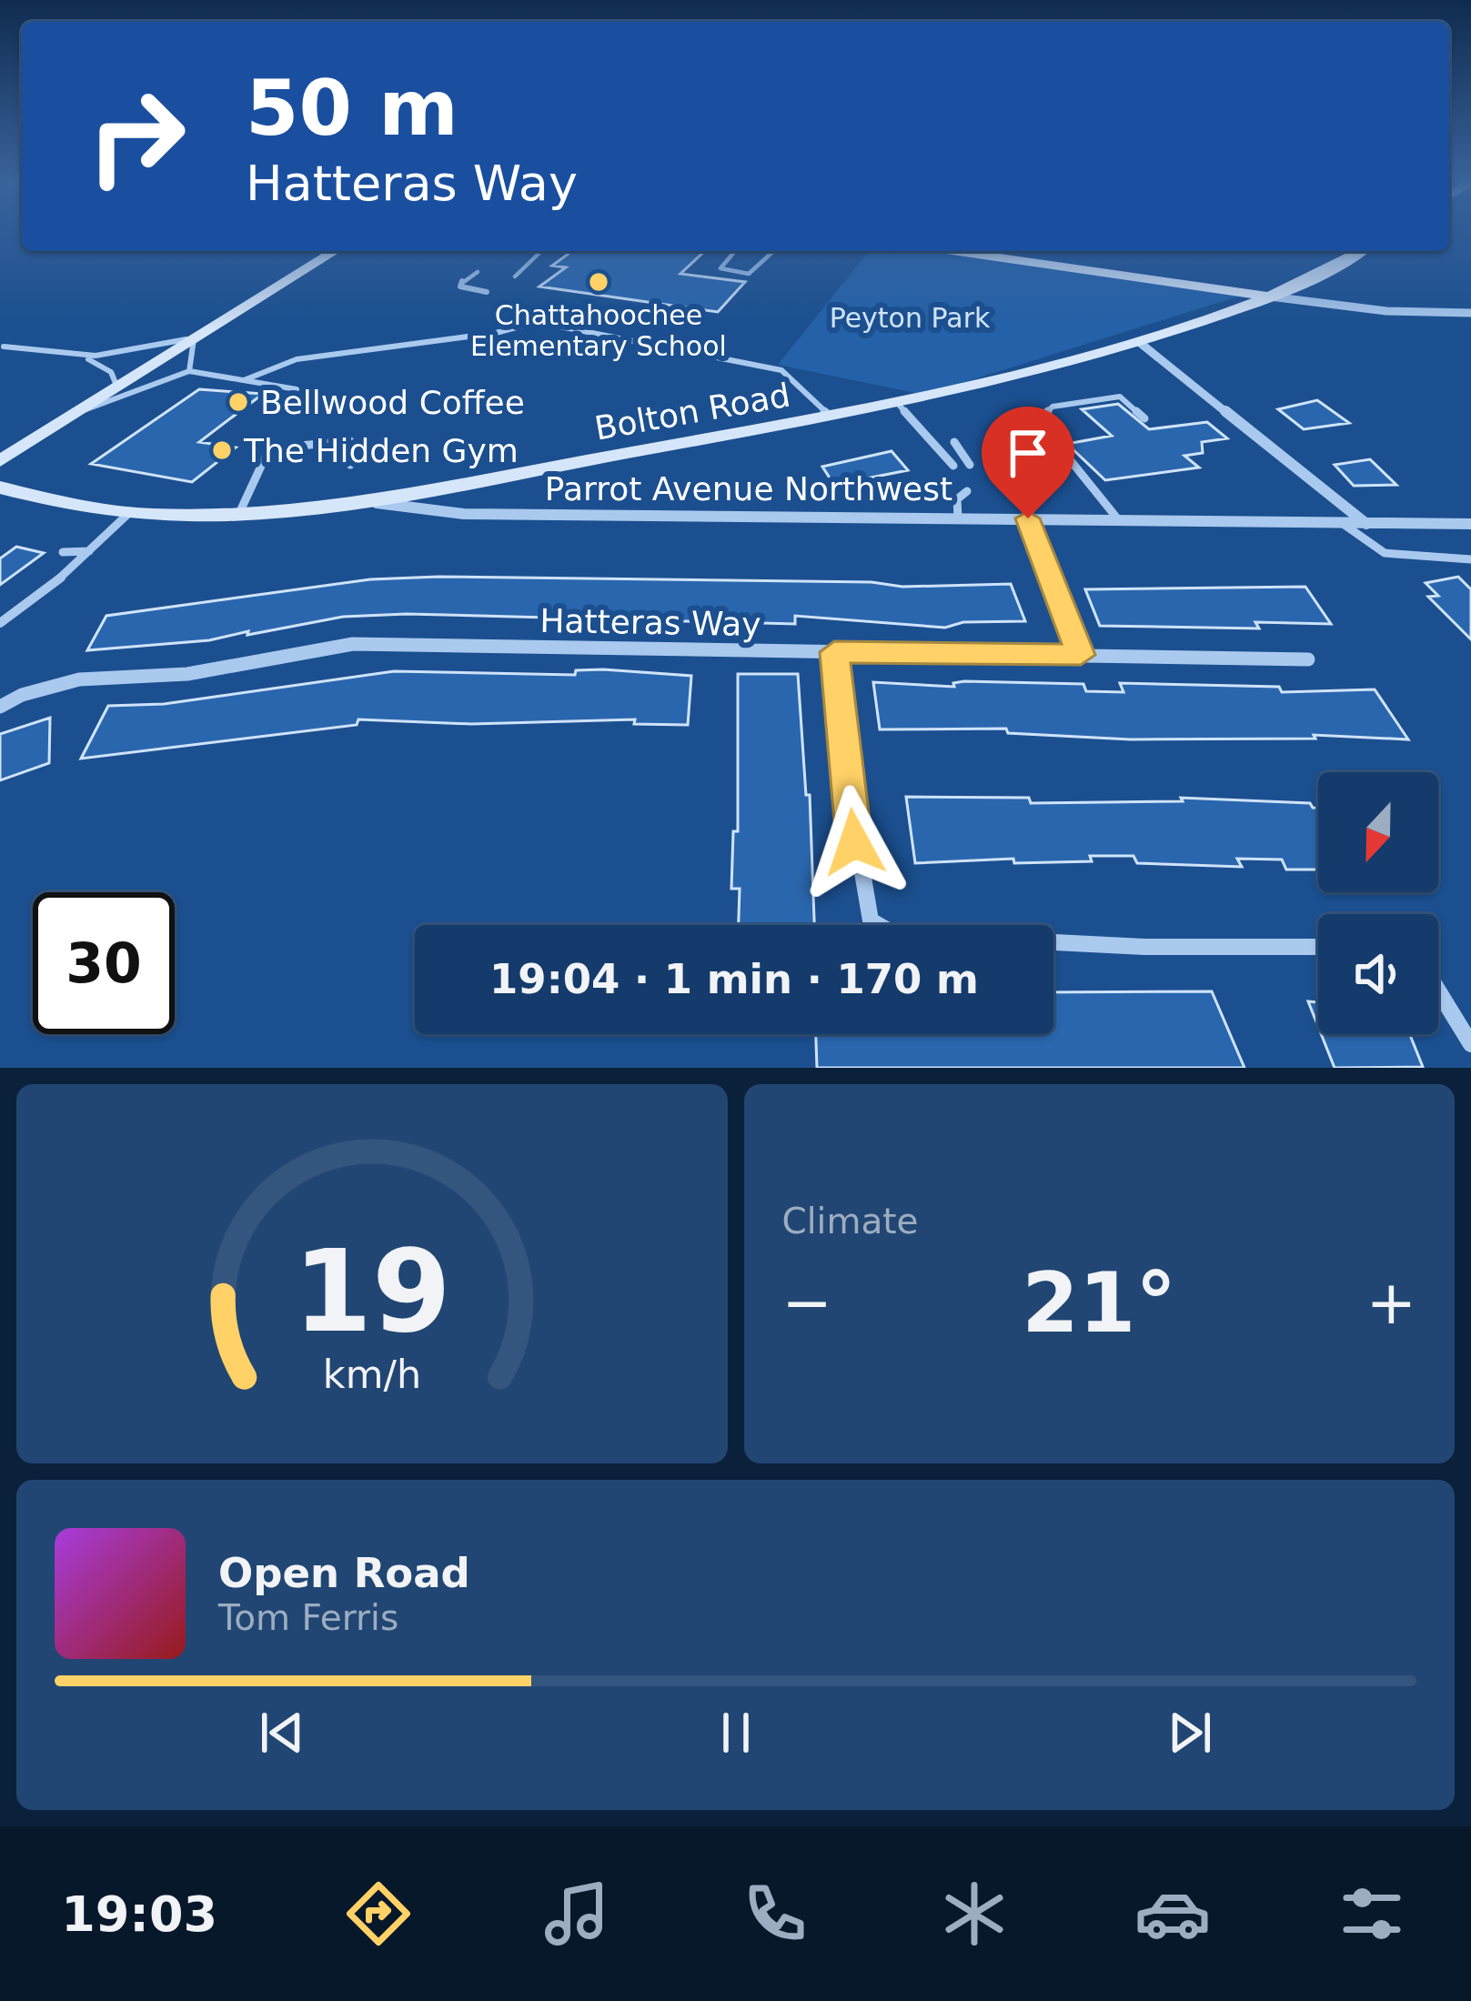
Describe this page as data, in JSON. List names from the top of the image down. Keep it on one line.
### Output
{"streets":{"main road":["Bolton Road"],"street":["Parrot Avenue Northwest","Hatteras Way"]},"crossings":[["Bolton Road","Parrot Avenue Northwest"]],"parks":["Peyton Park"],"places":["Chattahoochee Elementary School","Bellwood Coffee","The Hidden Gym"],"north":"bottom","page":{"turn":["50 m","Hatteras Way"],"limit":"30","trip":"19:04 · 1 min · 170 m","tile":"Climate","heat":["−","21°","+"],"song":["Open Road","Tom Ferris"],"tabs":"19:03","gauge":["19","km/h"]}}
